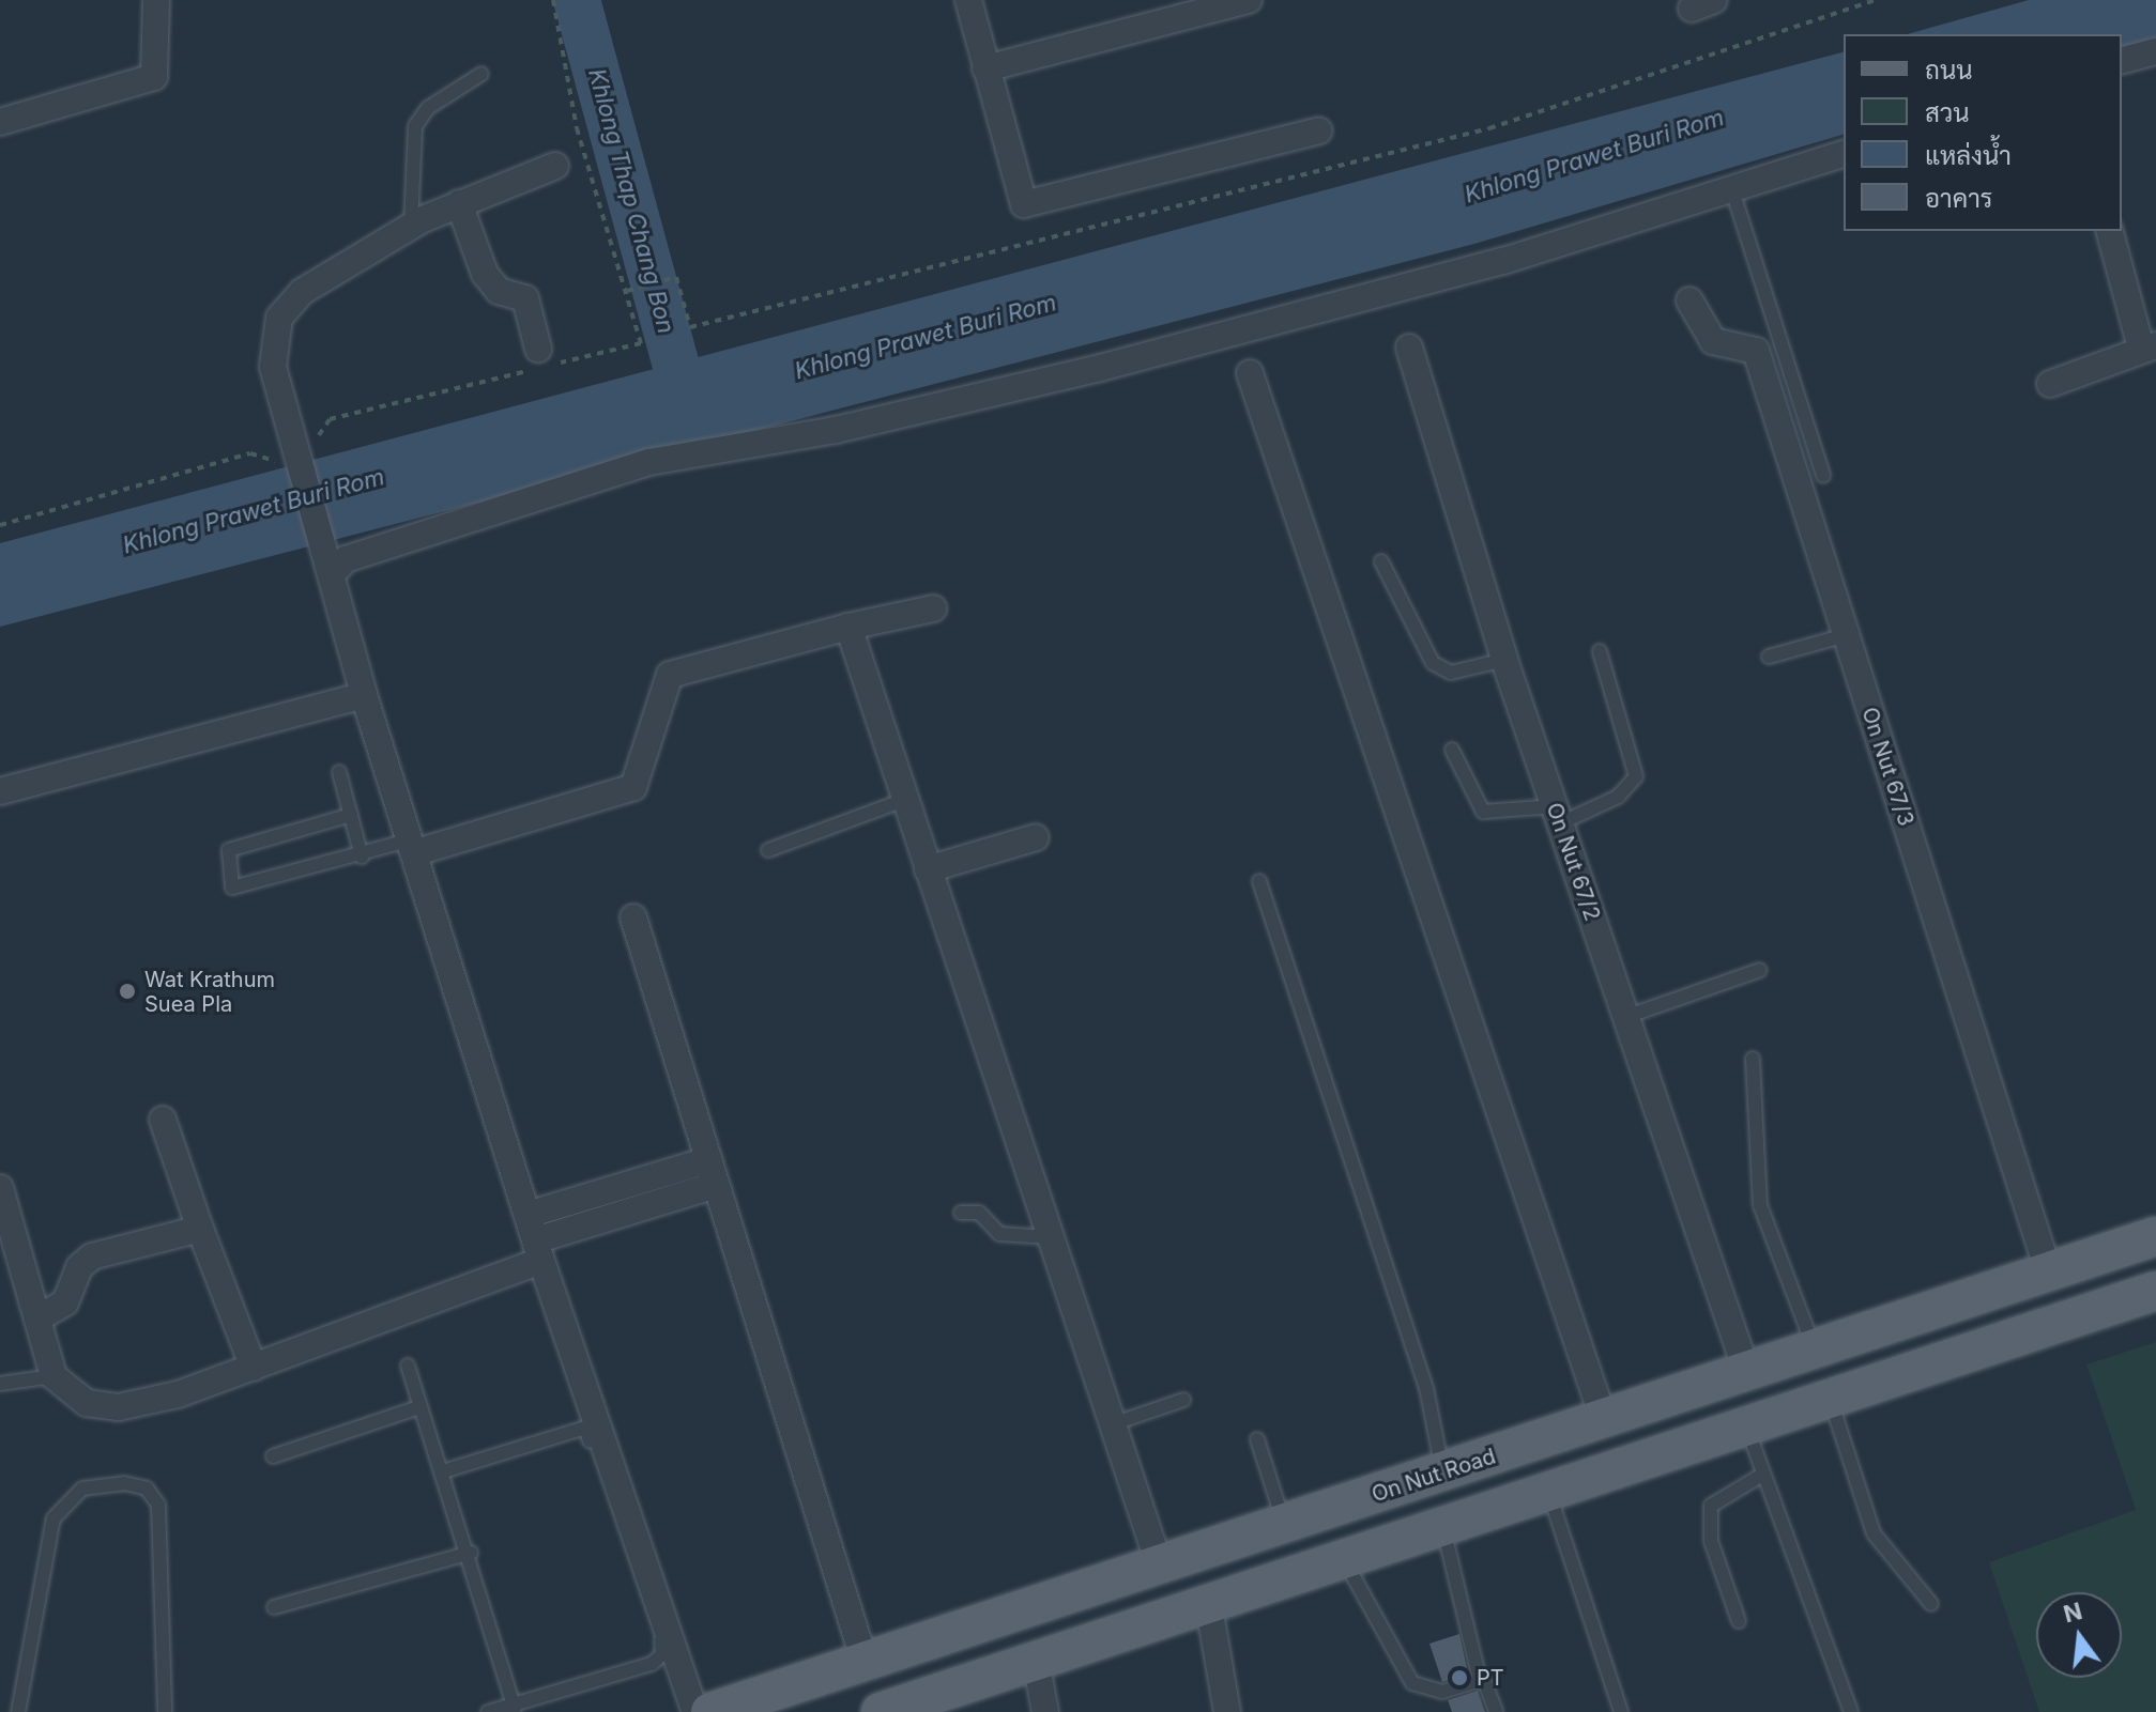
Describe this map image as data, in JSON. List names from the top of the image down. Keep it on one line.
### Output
{"streets":{"main road":["On Nut Road"],"street":["On Nut 67/3","On Nut 67/2"]},"crossings":[["On Nut 67/3","On Nut Road"],["On Nut 67/2","On Nut Road"]],"water":["Khlong Prawet Buri Rom","Khlong Thap Chang Bon"],"places":["Wat Krathum Suea Pla","PT"],"legend":["ถนน","สวน","แหล่งน้ำ","อาคาร"],"north":"top"}
